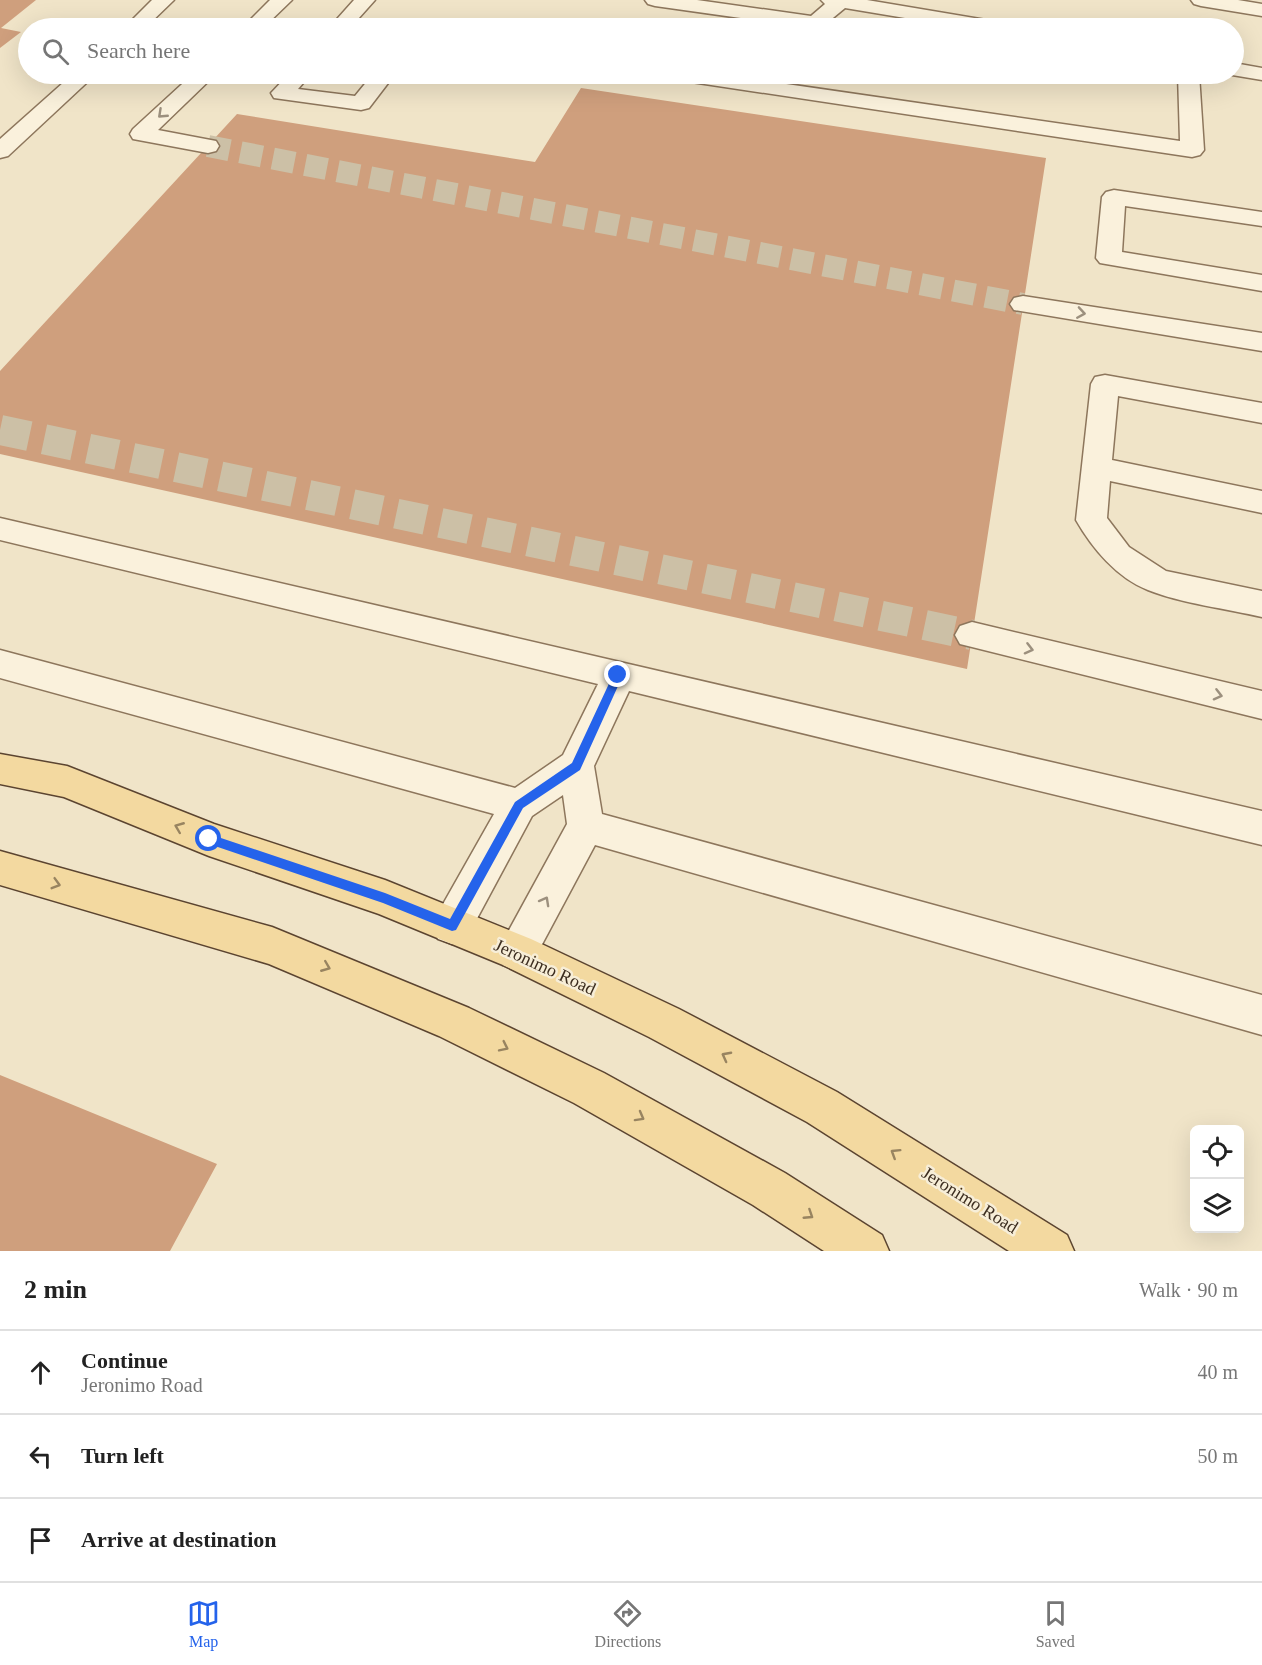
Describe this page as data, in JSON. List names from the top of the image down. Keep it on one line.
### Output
{"streets":{"main road":["Jeronimo Road"]},"page":{"search":"Search here","heading":["2 min","Walk · 90 m"],"list":[["Continue","Jeronimo Road","40 m"],["Turn left","50 m"],"Arrive at destination"],"nav":["Map","Directions","Saved"]}}
